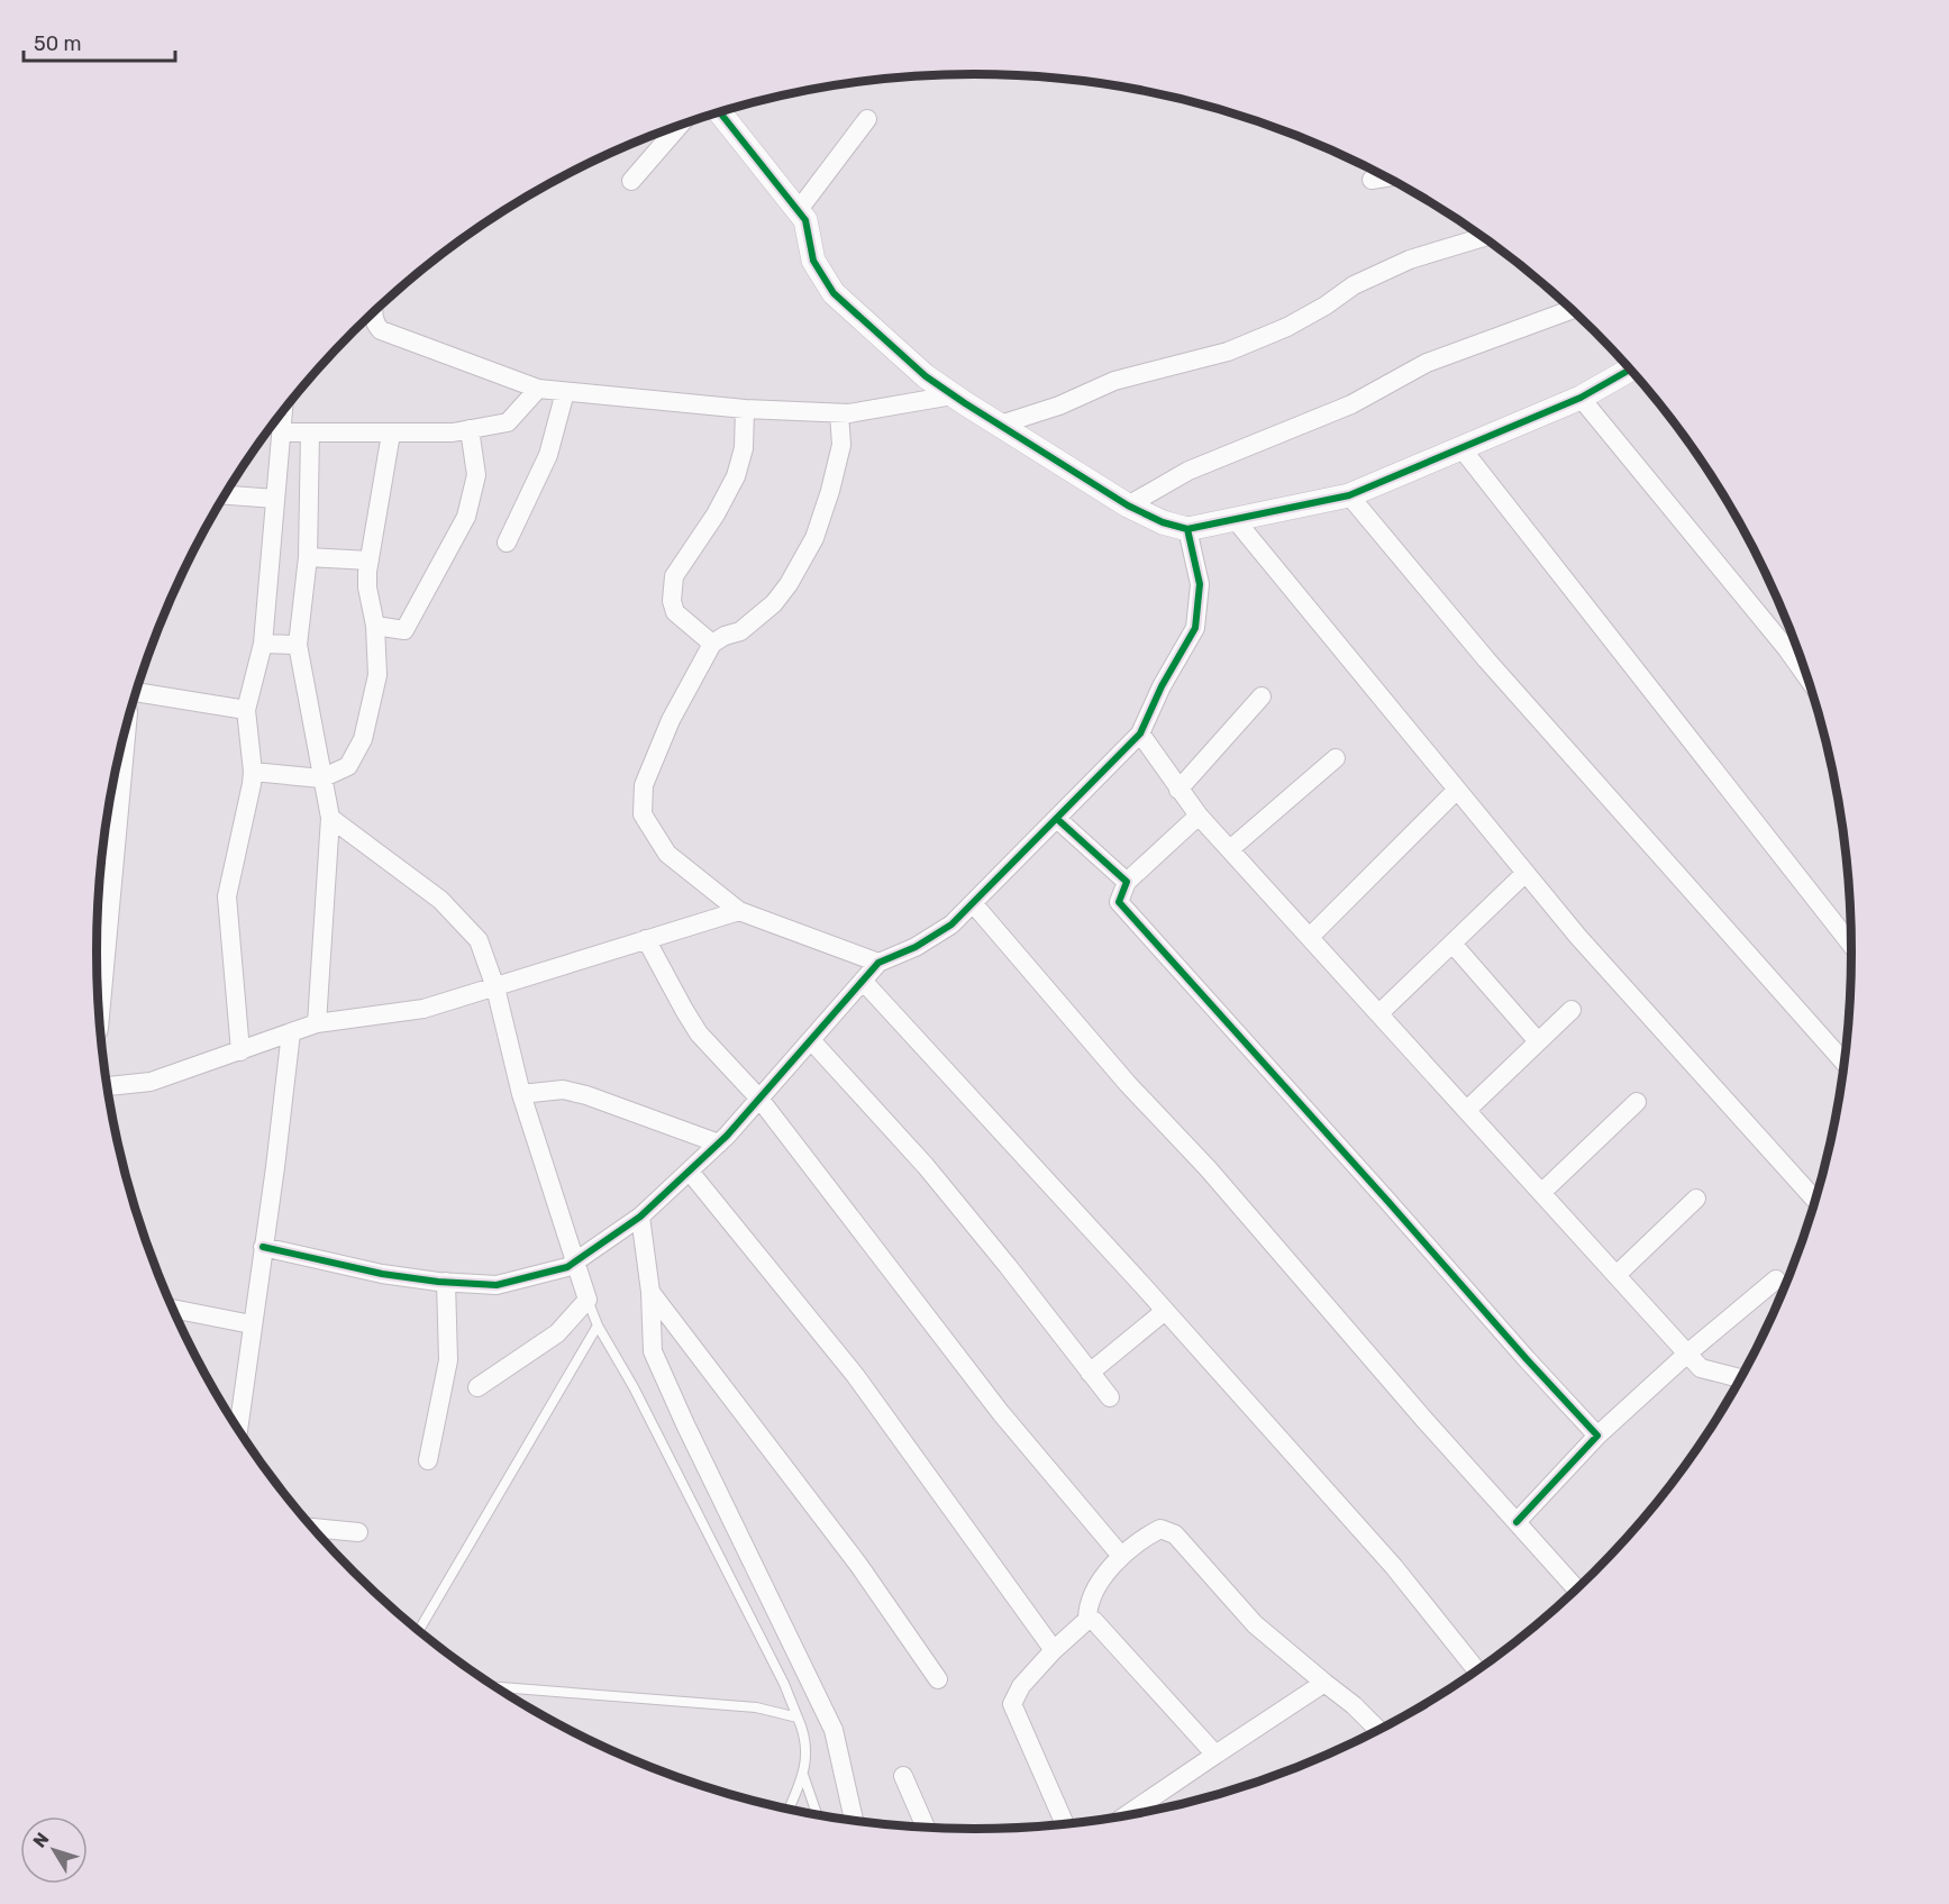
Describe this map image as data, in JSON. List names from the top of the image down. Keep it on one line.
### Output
{"scale_bar":"50 m","north":"top left"}
